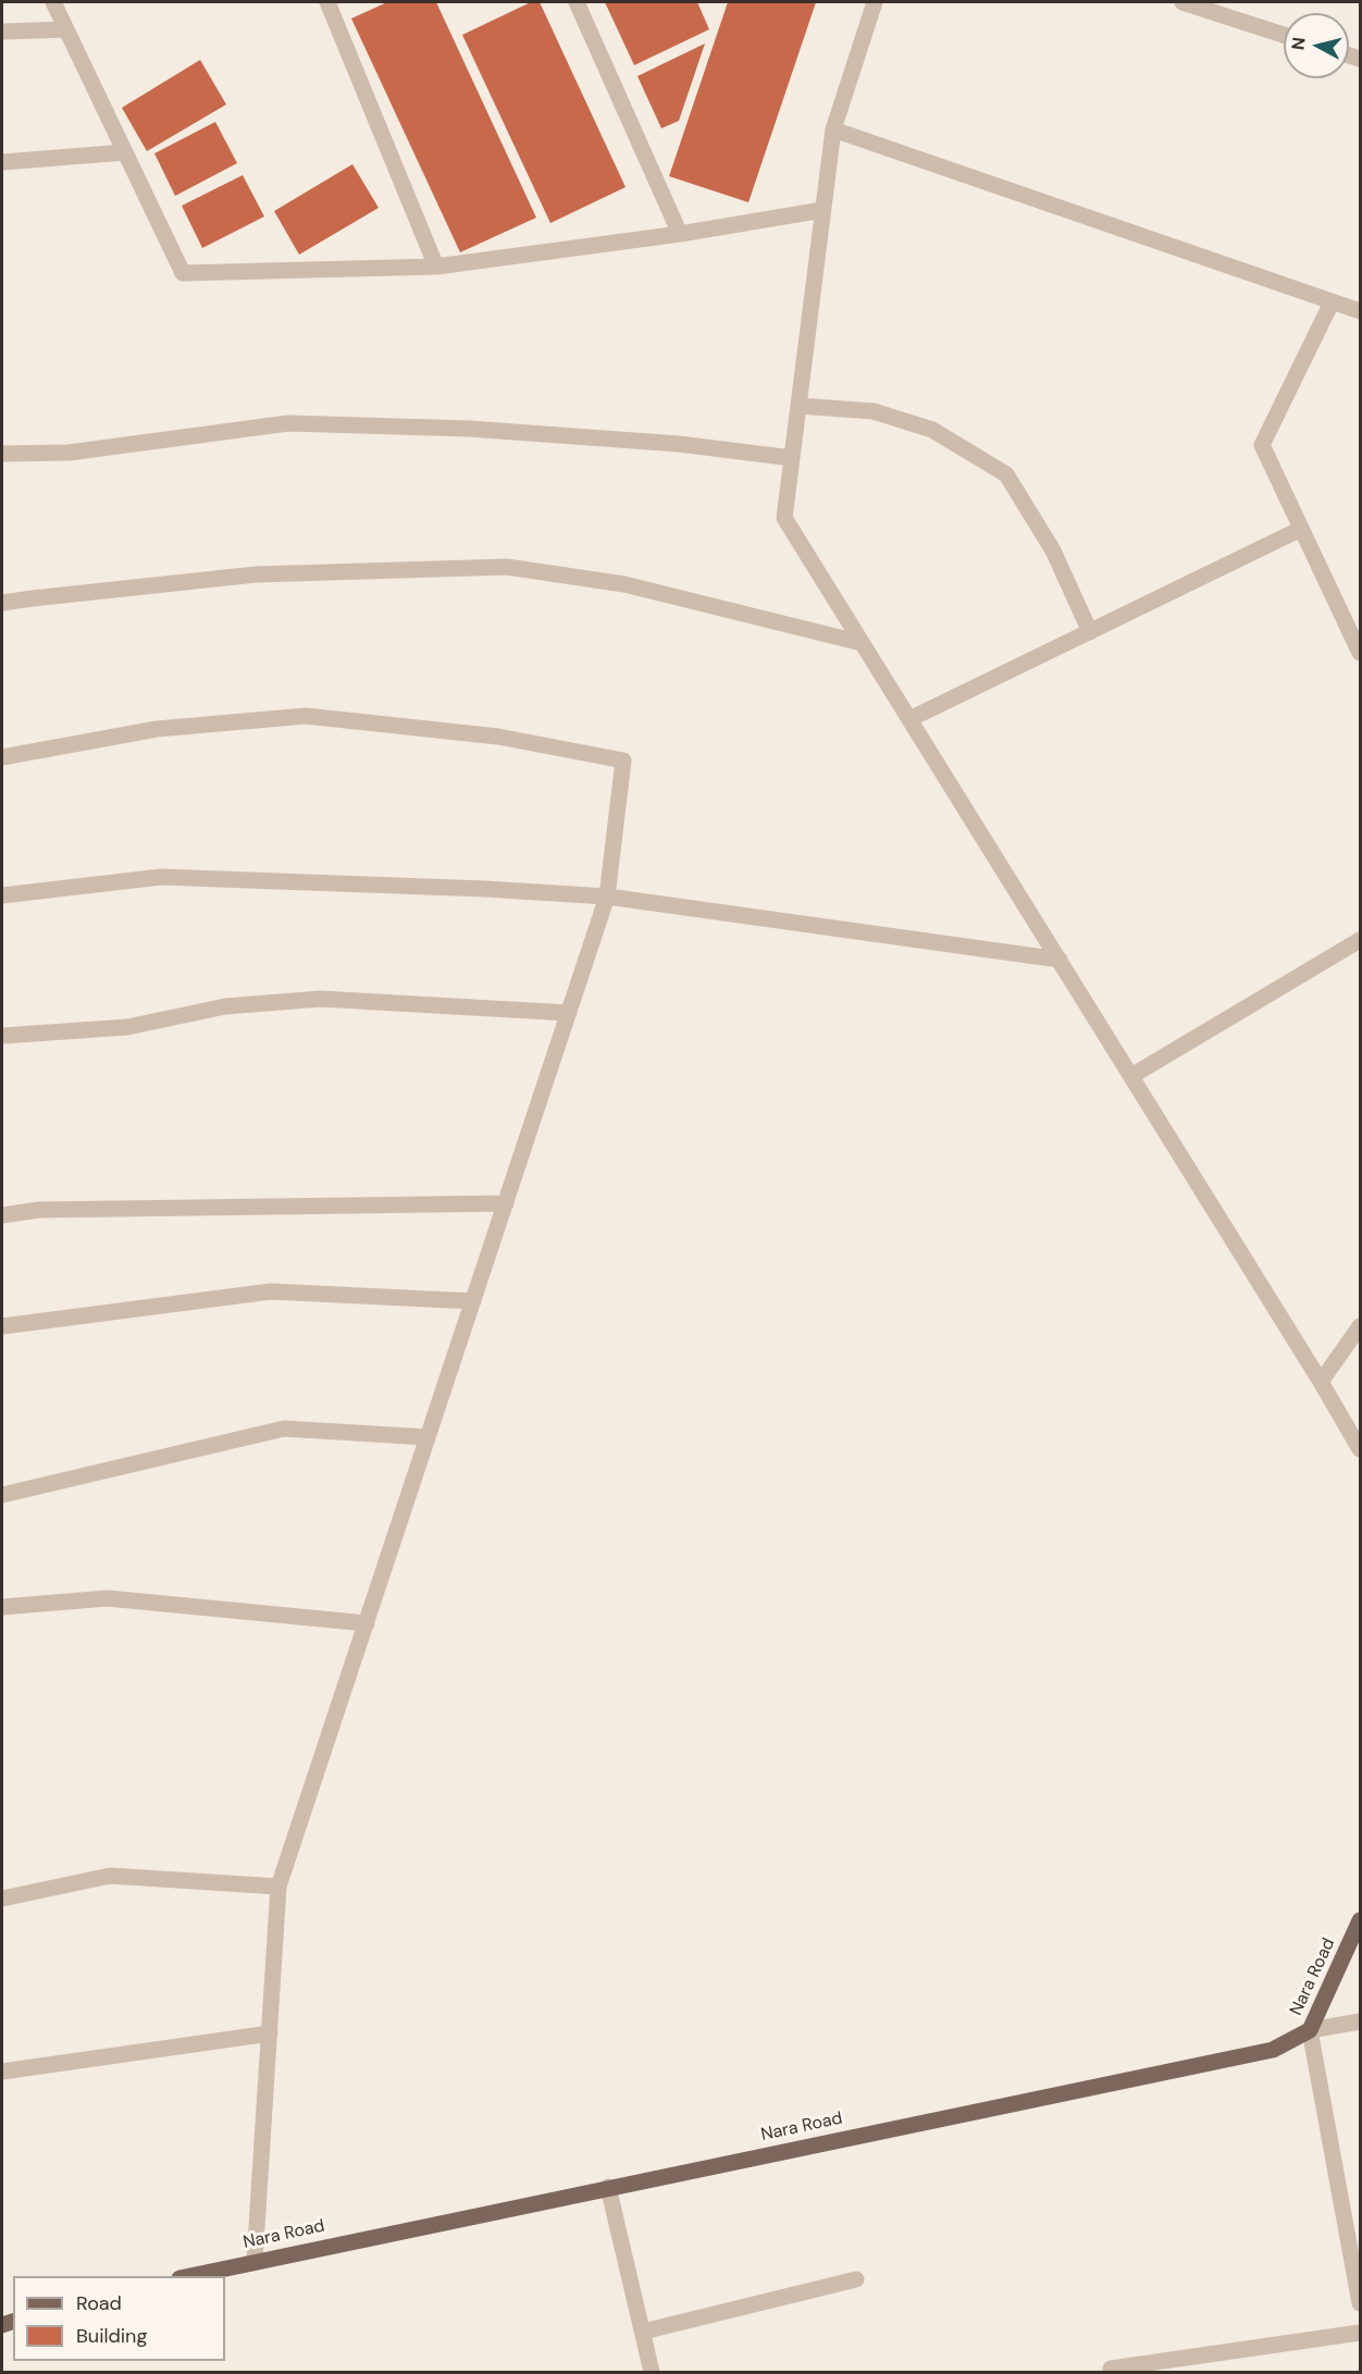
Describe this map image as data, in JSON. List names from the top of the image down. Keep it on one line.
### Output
{"streets":{"main road":["Nara Road"]},"legend":["Road","Building"],"north":"left"}
